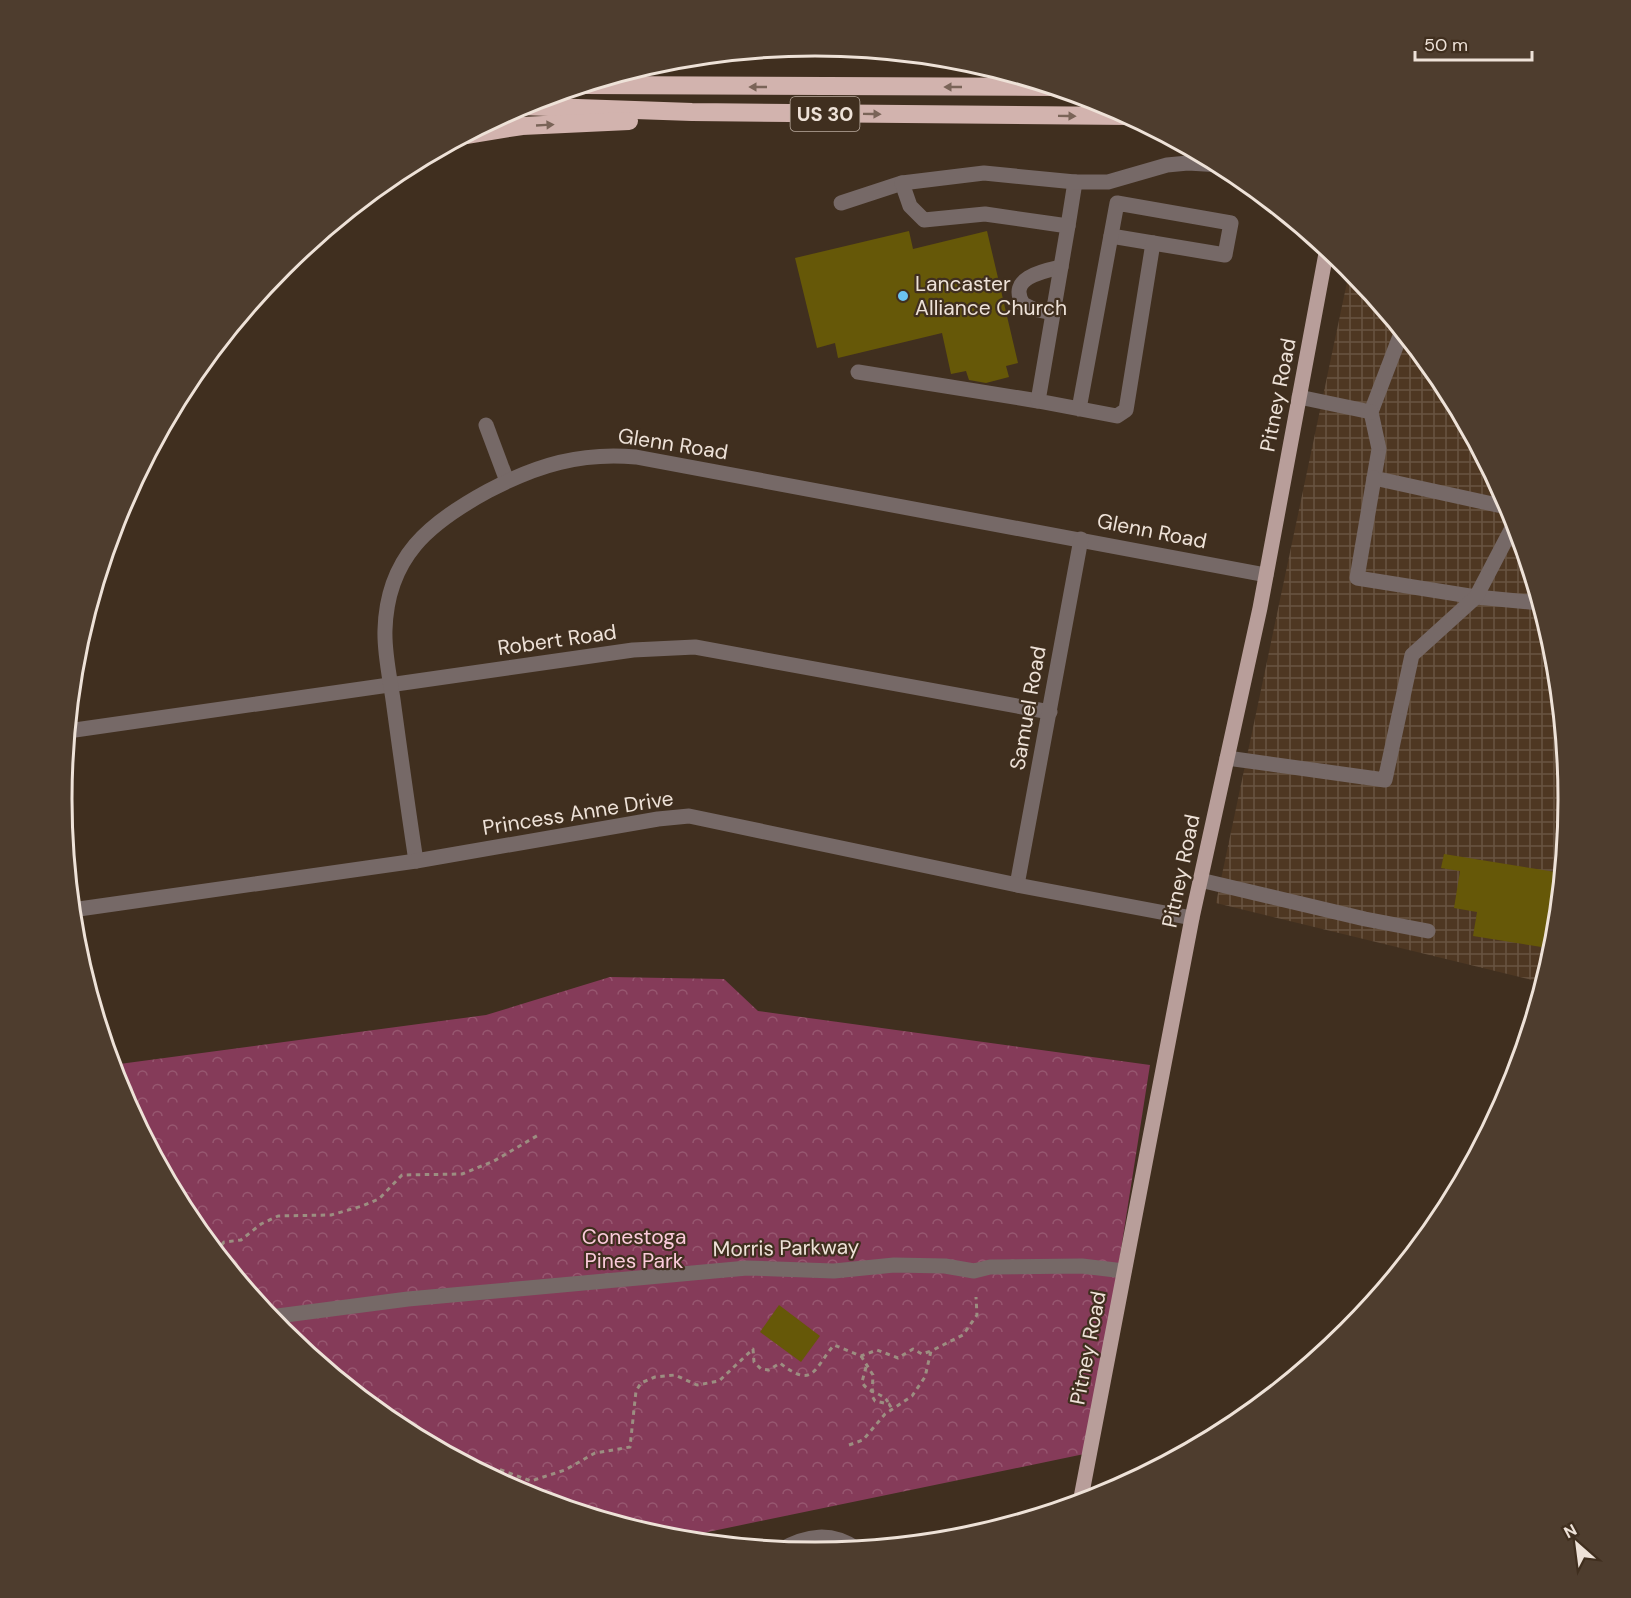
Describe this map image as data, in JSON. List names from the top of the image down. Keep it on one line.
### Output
{"streets":{"highway":["US 30"],"main road":["Pitney Road"],"street":["Glenn Road","Robert Road","Samuel Road","Princess Anne Drive","Morris Parkway"]},"crossings":[["Pitney Road","Glenn Road"],["Pitney Road","Princess Anne Drive"],["Pitney Road","Morris Parkway"],["Glenn Road","Robert Road"],["Glenn Road","Samuel Road"],["Glenn Road","Princess Anne Drive"],["Robert Road","Samuel Road"],["Samuel Road","Princess Anne Drive"]],"parks":["Conestoga Pines Park"],"places":["Lancaster Alliance Church"],"scale_bar":"50 m","north":"top left"}
